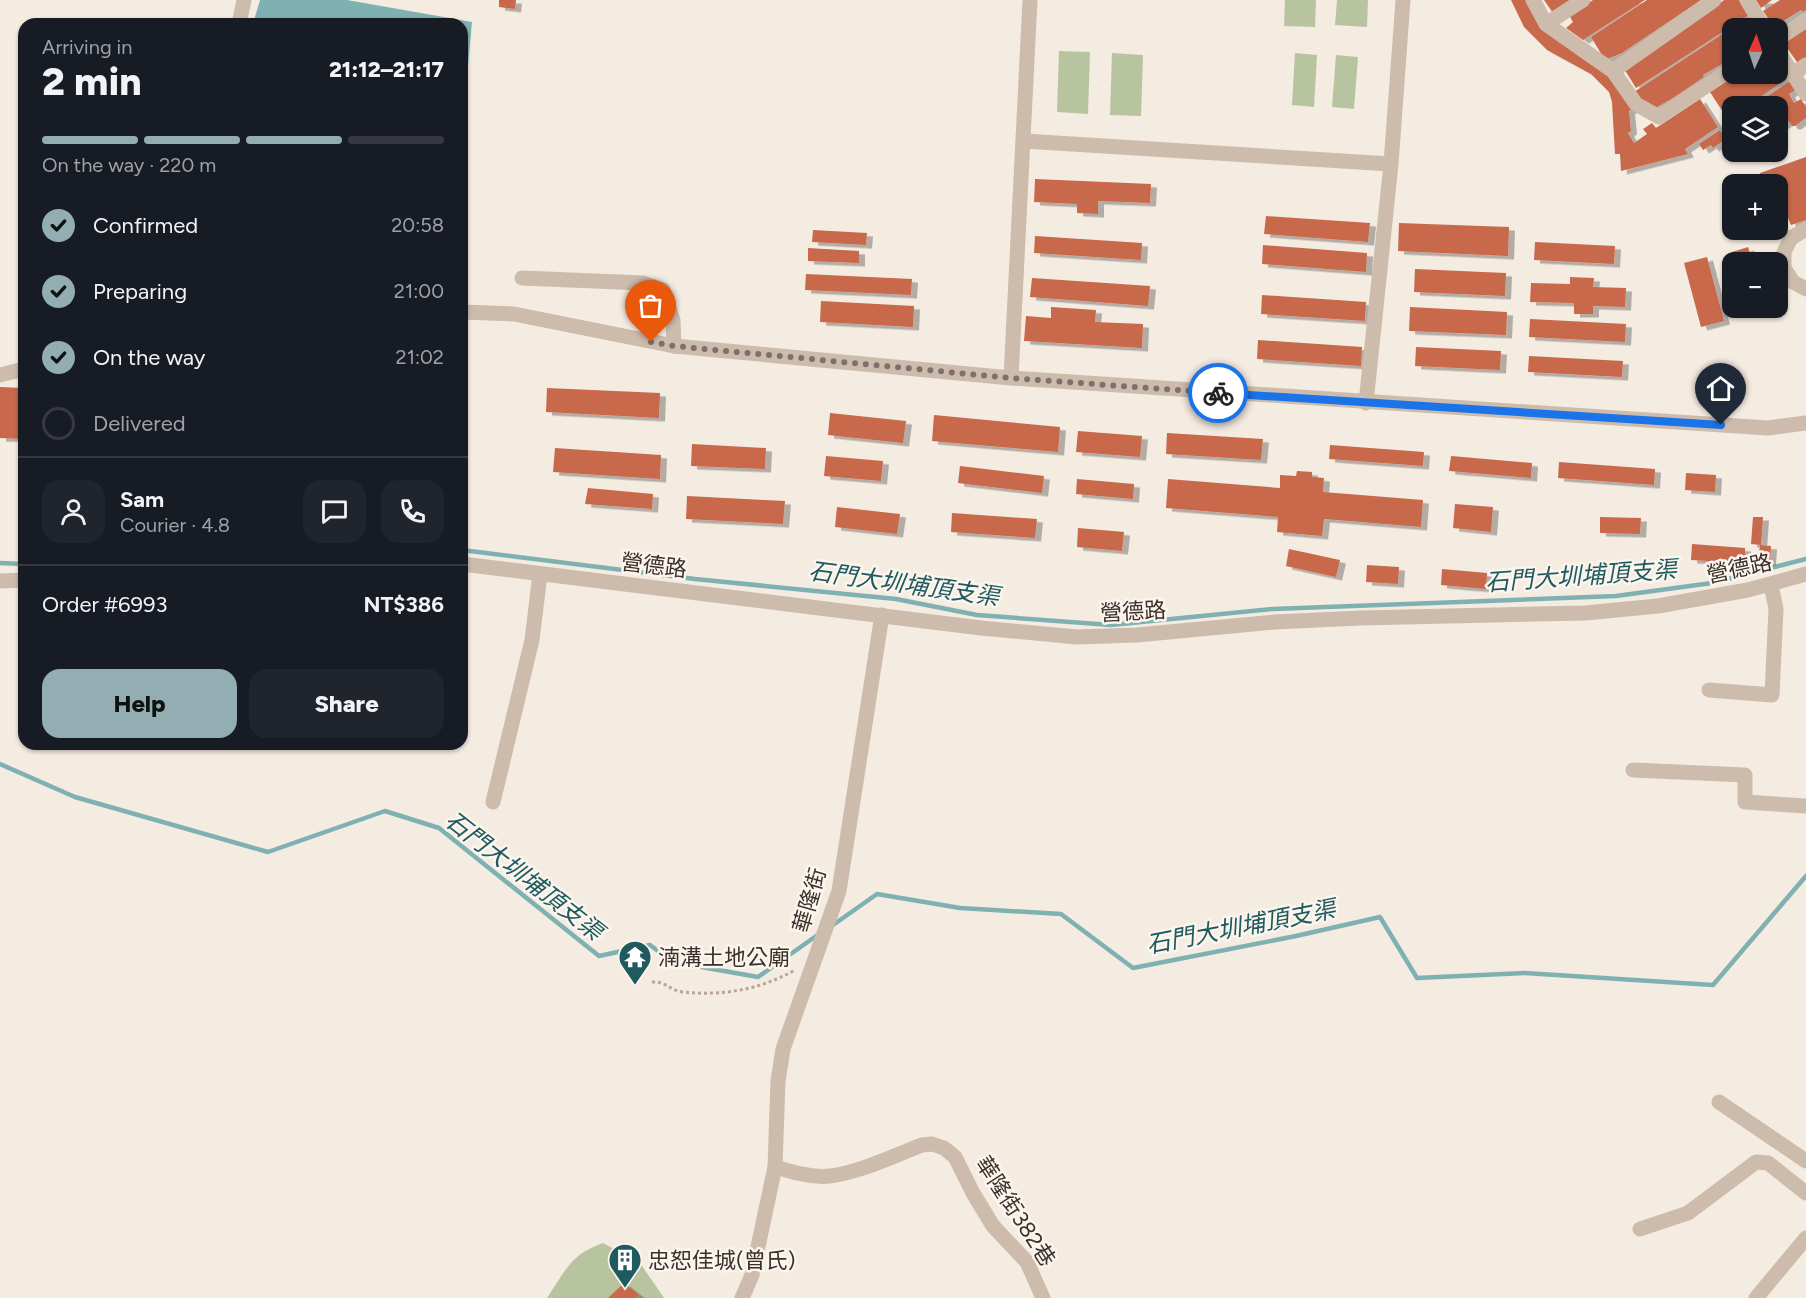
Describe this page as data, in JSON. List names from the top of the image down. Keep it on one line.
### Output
{"streets":{"street":["營德路","華隆街","華隆街382巷"]},"crossings":[["營德路","華隆街"],["華隆街","華隆街382巷"]],"water":["石門大圳埔頂支渠"],"places":{"temple":["湳溝土地公廟"],"building":["忠恕佳城(曾氏)"]},"north":"top","page":{"map_buttons":["+","−"],"heading":["2 min","Arriving in","21:12–21:17"],"panel":["Sam","Courier · 4.8","Order #6993","NT$386"],"bar":"On the way · 220 m","list":[["Confirmed","20:58"],["Preparing","21:00"],["On the way","21:02"],"Delivered"],"buttons":["Help","Share"]}}
